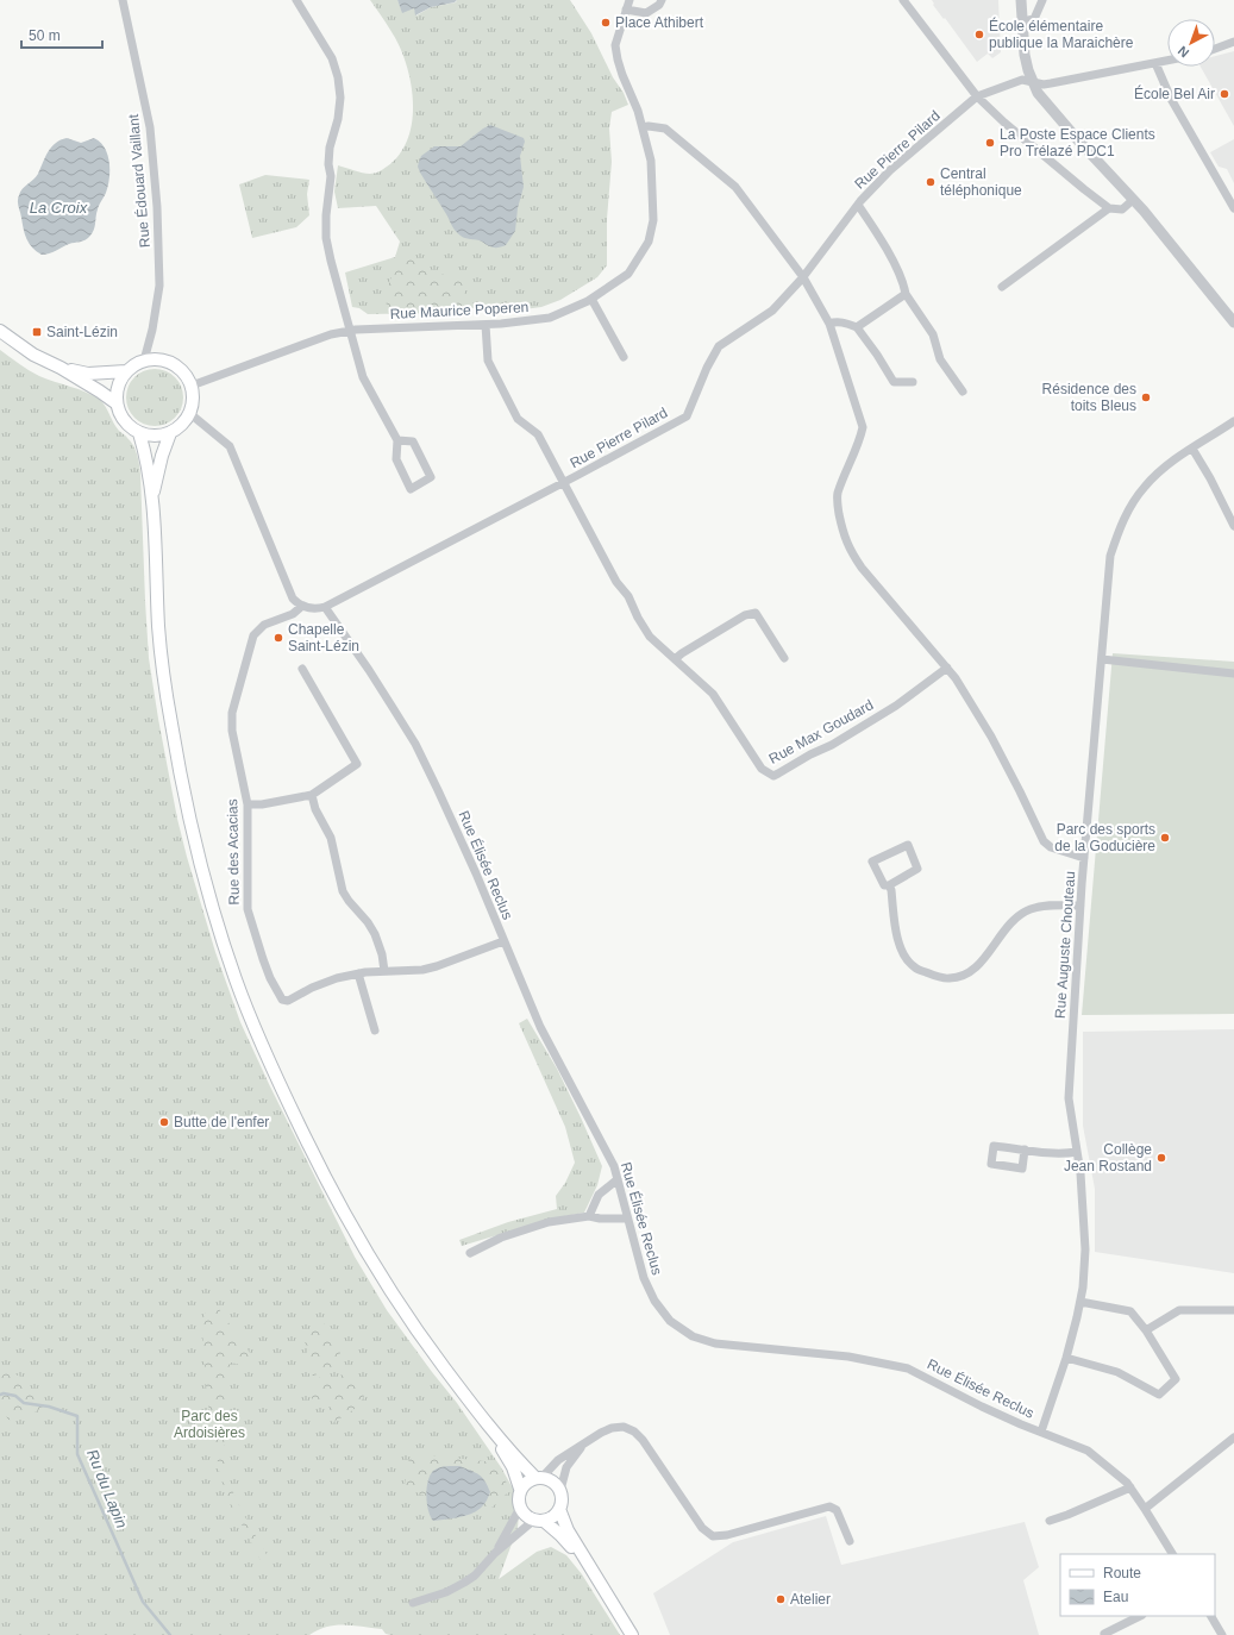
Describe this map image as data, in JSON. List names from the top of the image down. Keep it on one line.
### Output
{"streets":{"street":["Rue Pierre Pilard","Rue Édouard Vaillant","Rue Maurice Poperen","Rue Max Goudard","Rue des Acacias","Rue Élisée Reclus","Rue Auguste Chouteau"]},"crossings":[["Rue Pierre Pilard","Rue Max Goudard"],["Rue Pierre Pilard","Rue Élisée Reclus"],["Rue Édouard Vaillant","Rue Maurice Poperen"],["Rue Maurice Poperen","Rue Max Goudard"],["Rue Élisée Reclus","Rue Auguste Chouteau"]],"water":["La Croix","Ru du Lapin"],"parks":["Parc des Ardoisières"],"places":{"other":["Place Athibert","École élémentaire publique la Maraichère","École Bel Air","La Poste Espace Clients Pro Trélazé PDC1","Central téléphonique","Résidence des toits Bleus","Chapelle Saint-Lézin","Parc des sports de la Goducière","Butte de l'enfer","Collège Jean Rostand","Atelier"],"transit":["Saint-Lézin"]},"legend":["Route","Eau"],"scale_bar":"50 m","north":"bottom left"}
